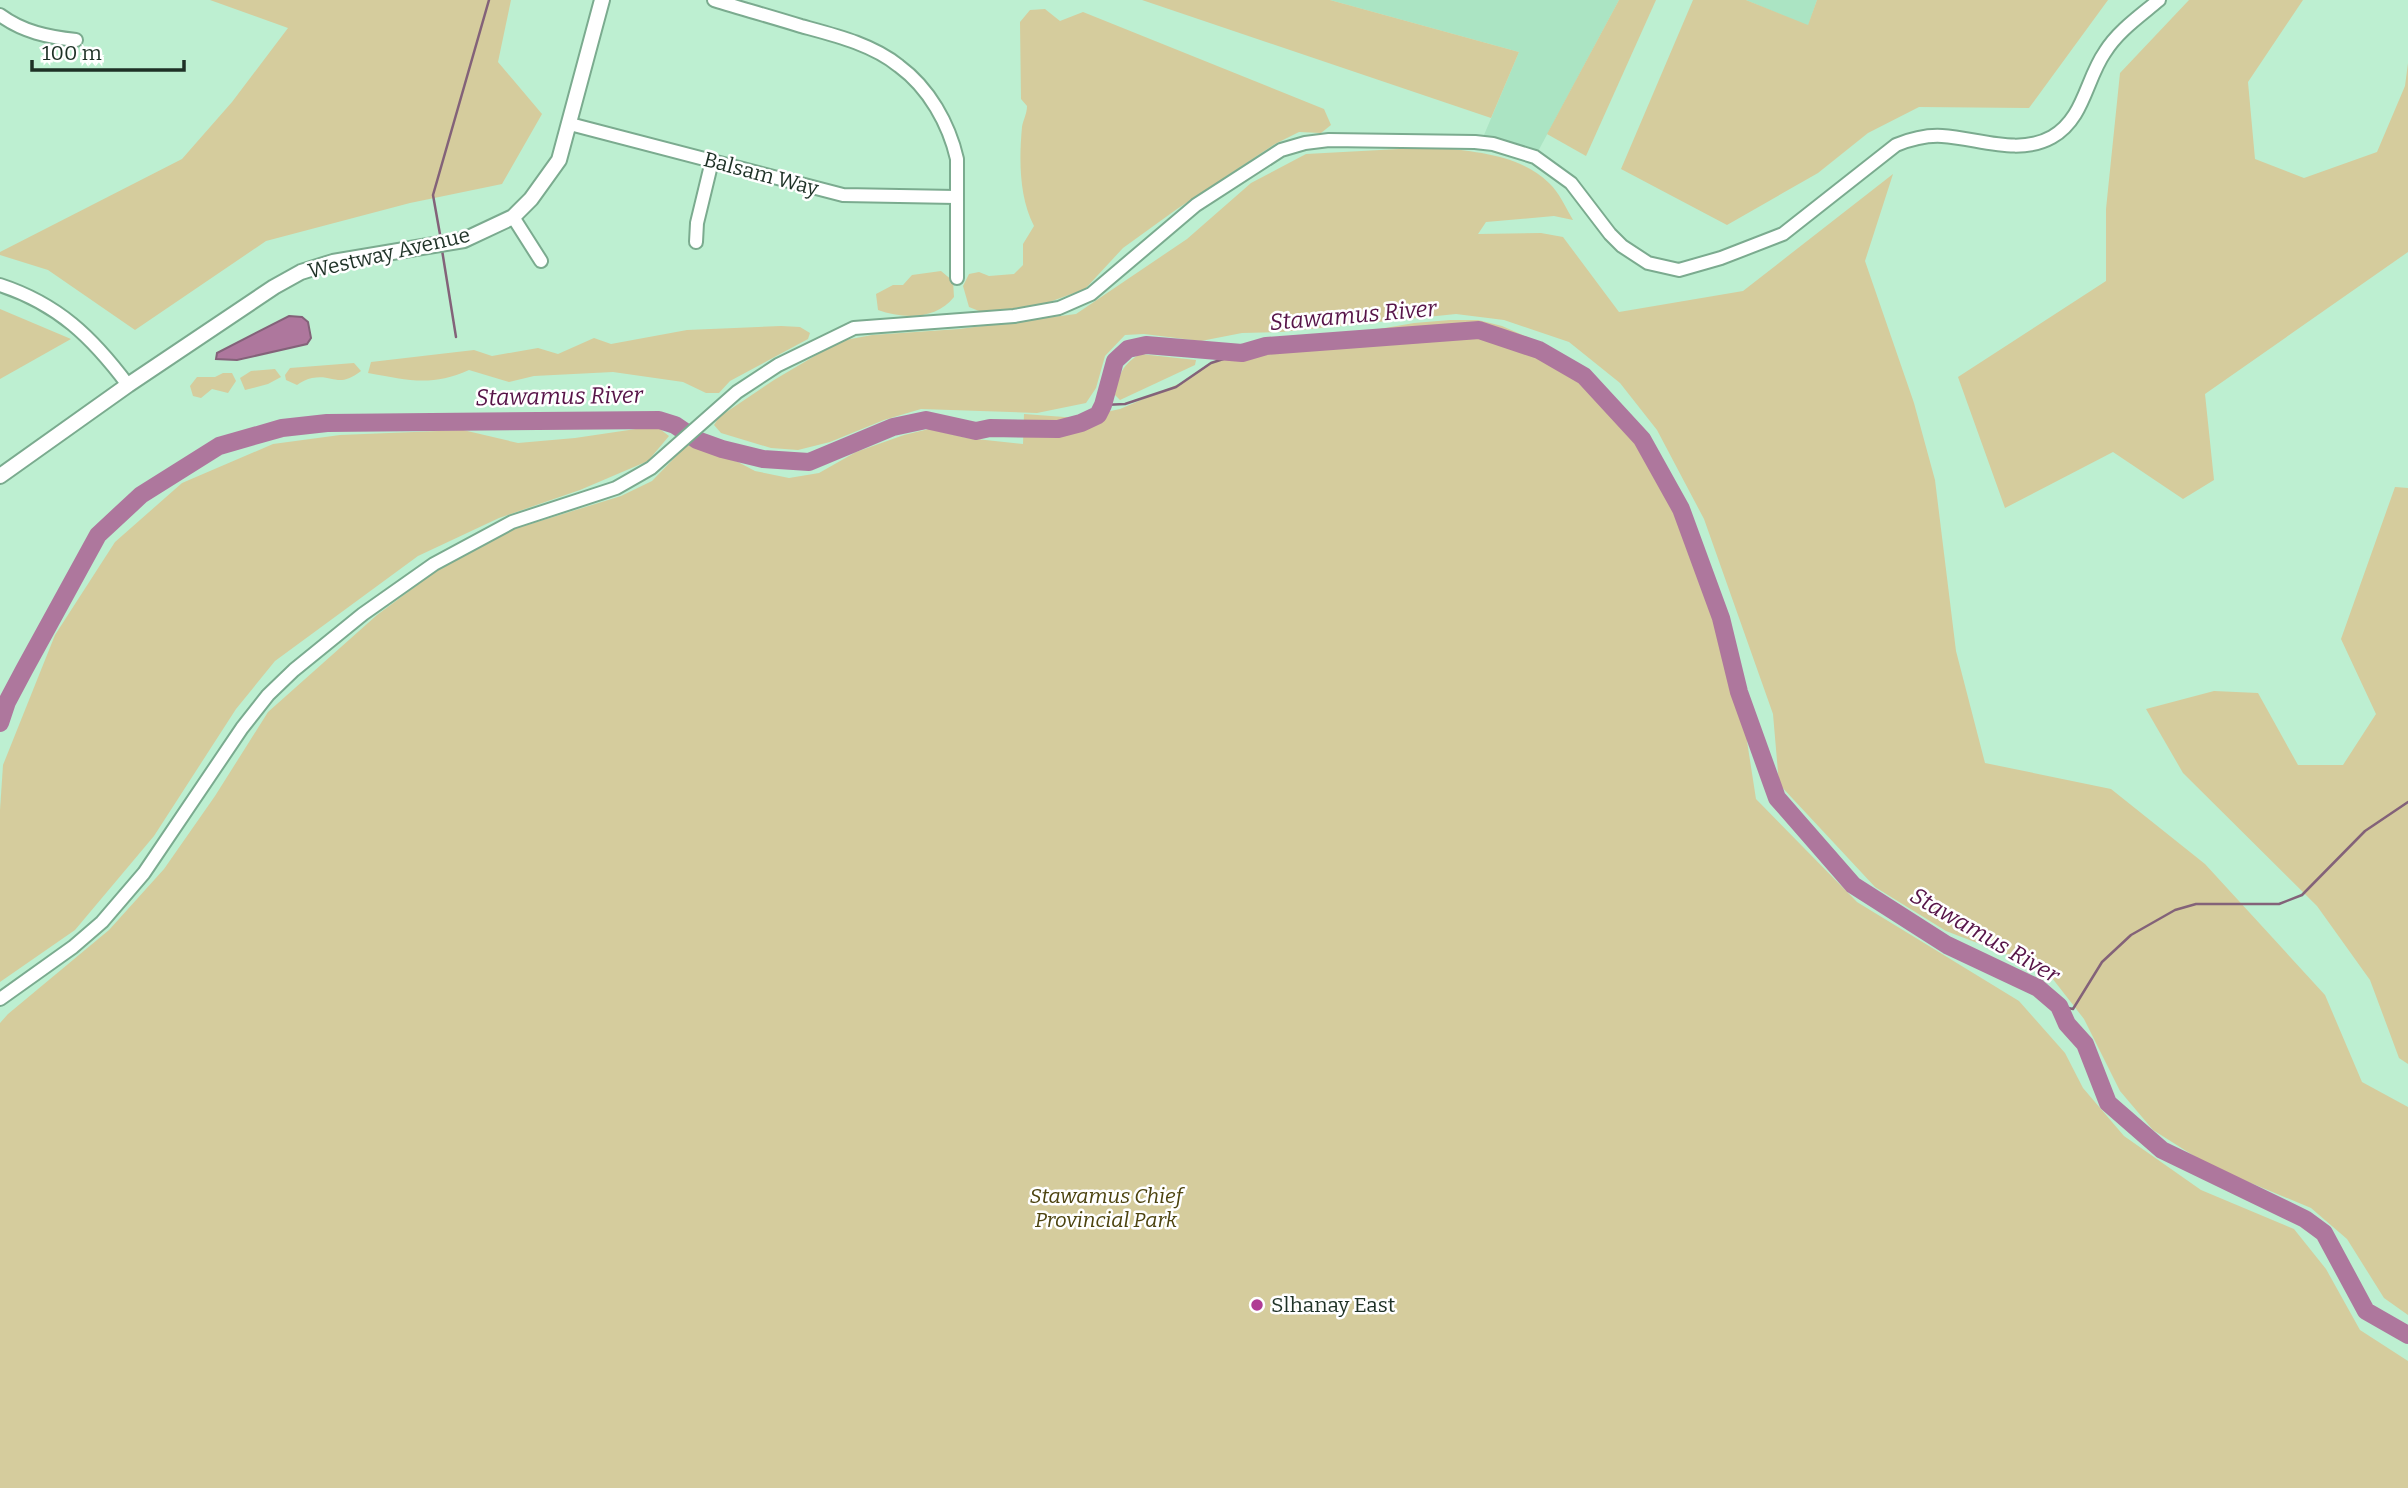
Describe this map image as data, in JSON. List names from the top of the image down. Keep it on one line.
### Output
{"streets":{"street":["Balsam Way","Westway Avenue"]},"crossings":[["Balsam Way","Westway Avenue"]],"water":["Stawamus River"],"parks":["Stawamus Chief Provincial Park"],"places":["Slhanay East"],"scale_bar":"100 m"}
